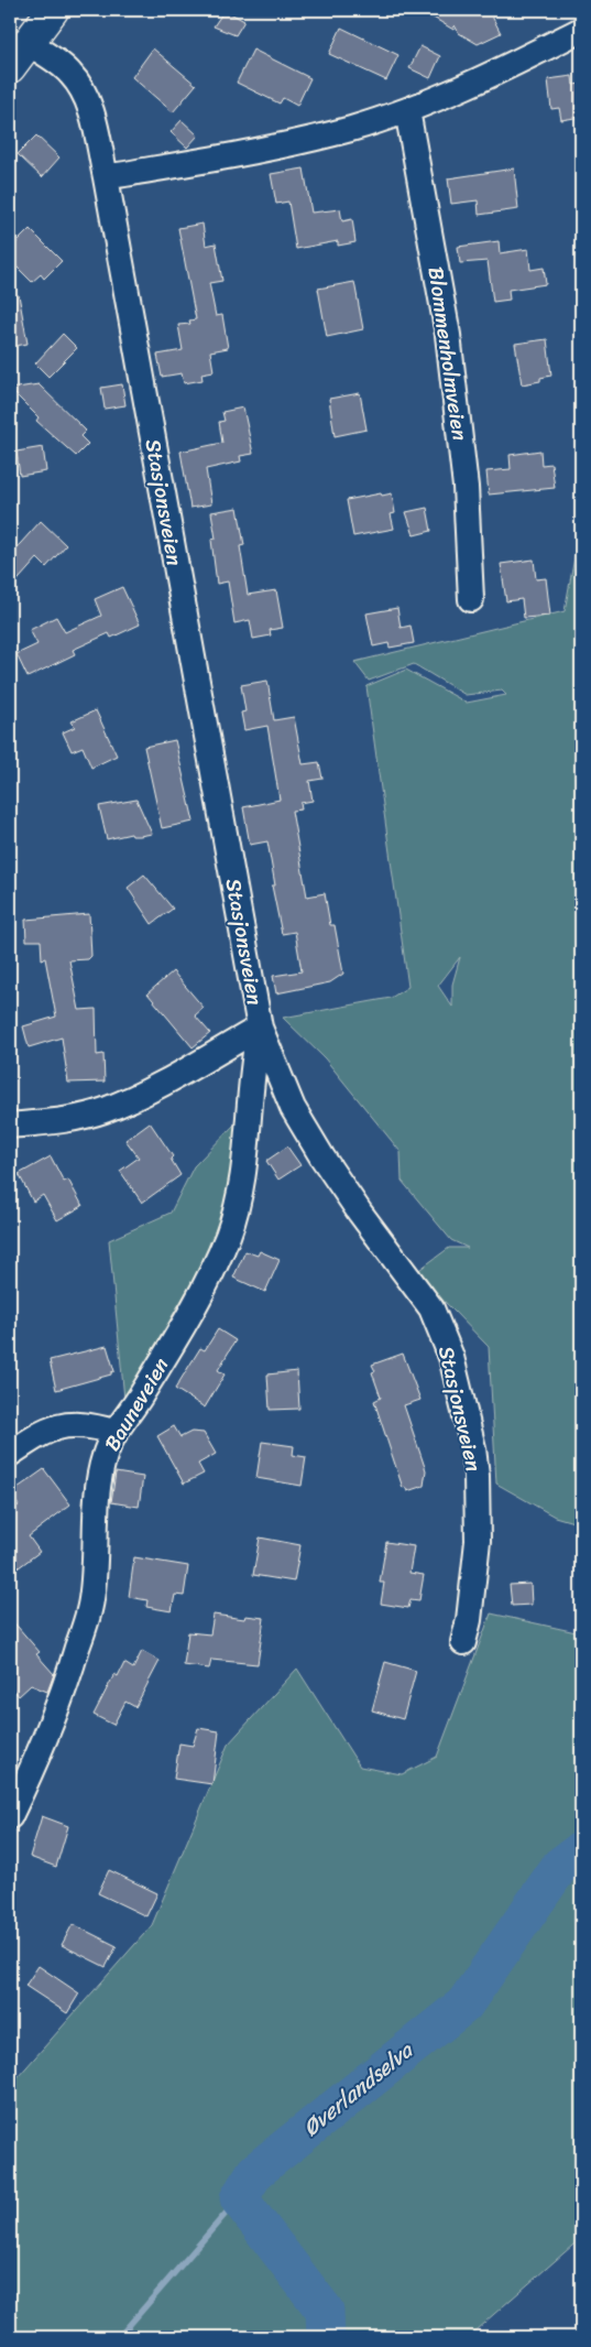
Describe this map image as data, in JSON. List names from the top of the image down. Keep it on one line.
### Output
{"streets":{"street":["Blommenholmveien","Stasjonsveien","Bauneveien"]},"crossings":[["Stasjonsveien","Bauneveien"]],"water":["Øverlandselva"]}
